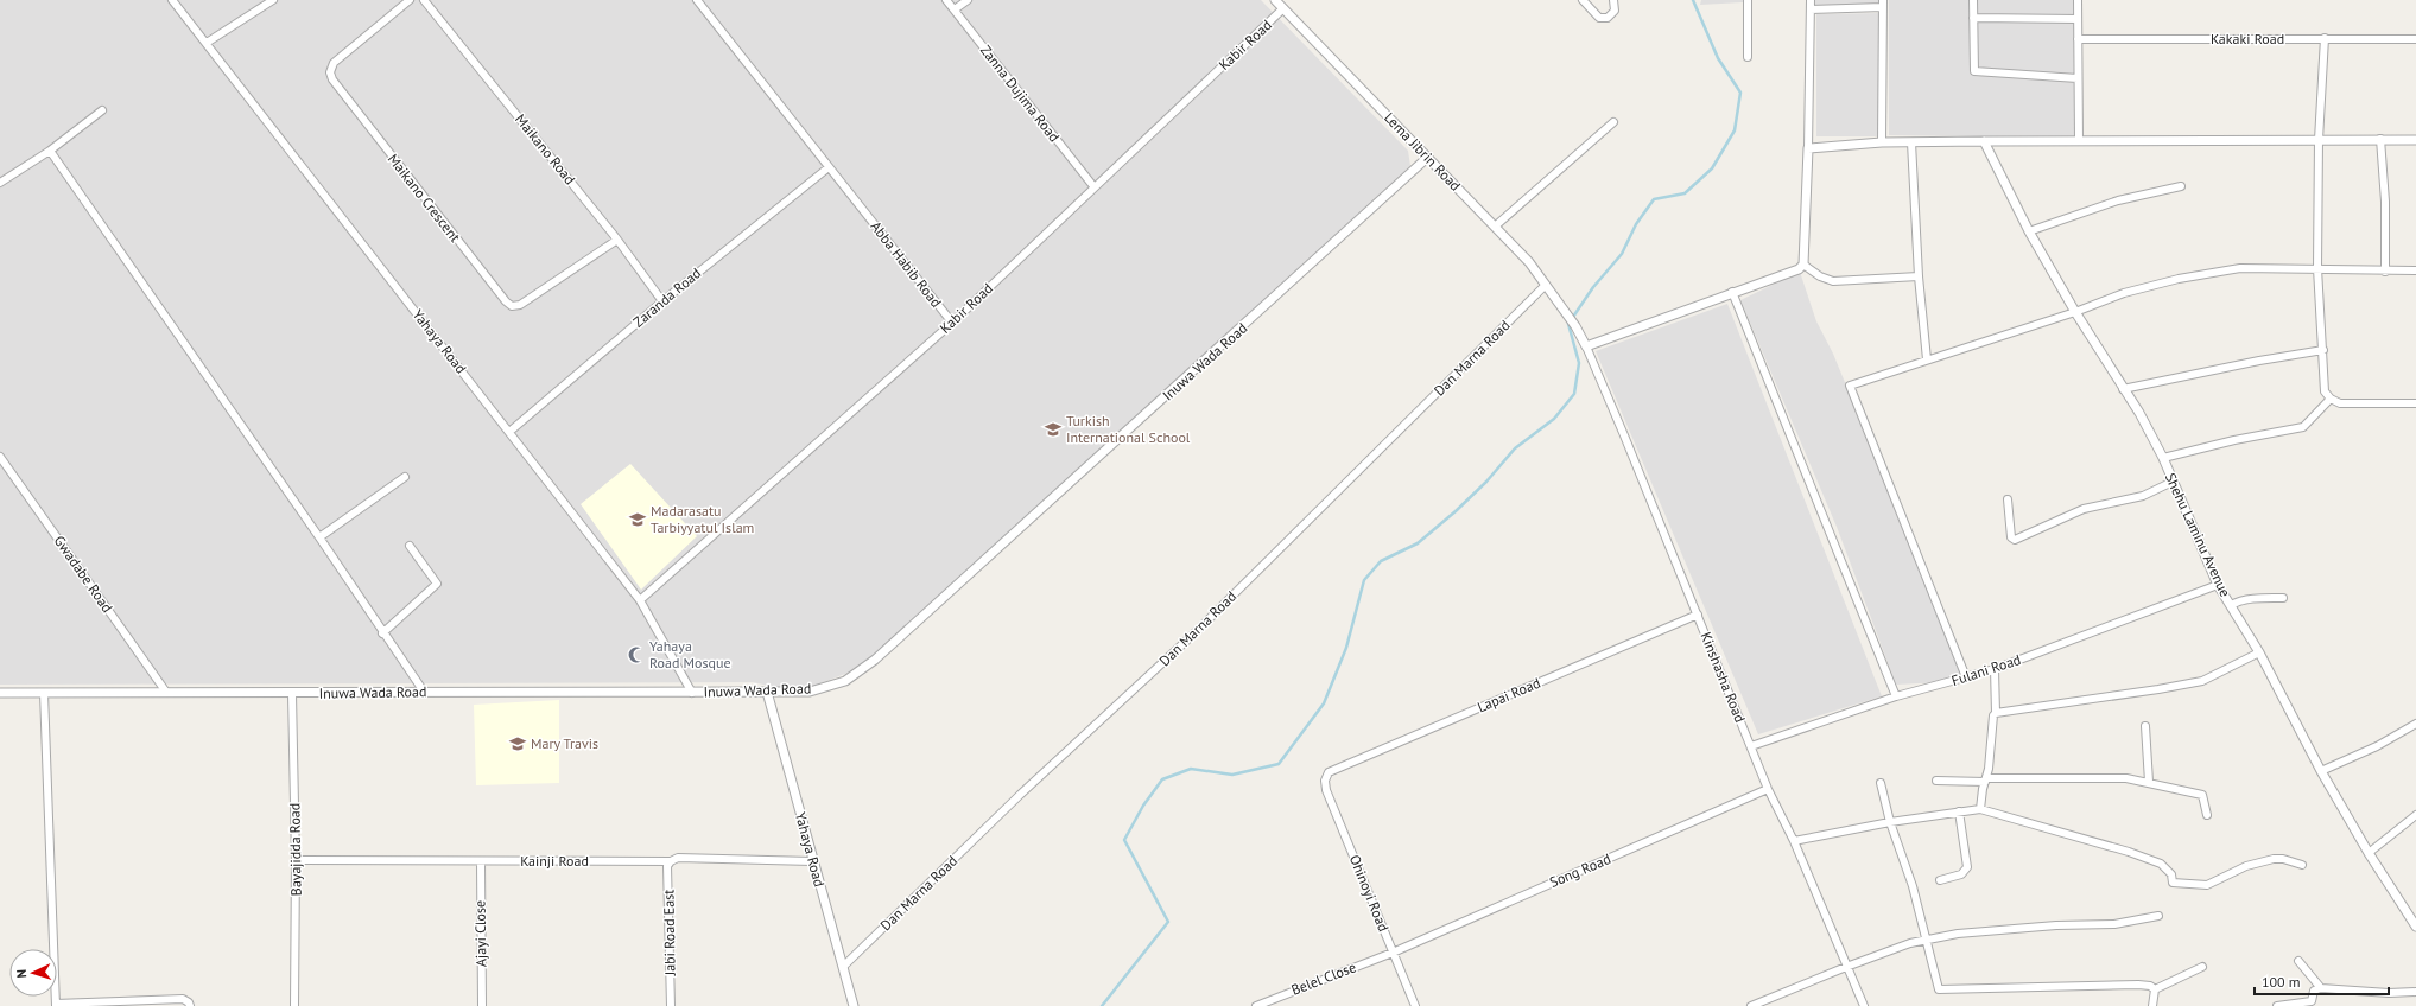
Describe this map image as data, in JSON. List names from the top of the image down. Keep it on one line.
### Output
{"streets":{"street":["Kakaki Road","Kabir Road","Zanna Dujima Road","Maikano Road","Lema Jibrin Road","Maikano Crescent","Abba Habib Road","Zaranda Road","Yahaya Road","Dan Marna Road","Inuwa Wada Road","Shehu Laminu Avenue","Gwadabe Road","Fulani Road","Kinshasha Road","Lapai Road","Bayajidda Road","Kainji Road","Song Road","Ohinoyi Road","Jabi Road East","Ajayi Close","Belel Close"]},"crossings":[["Kabir Road","Zanna Dujima Road"],["Kabir Road","Lema Jibrin Road"],["Kabir Road","Abba Habib Road"],["Kabir Road","Yahaya Road"],["Maikano Road","Maikano Crescent"],["Maikano Road","Zaranda Road"],["Lema Jibrin Road","Dan Marna Road"],["Lema Jibrin Road","Inuwa Wada Road"],["Lema Jibrin Road","Kinshasha Road"],["Abba Habib Road","Zaranda Road"],["Zaranda Road","Yahaya Road"],["Yahaya Road","Dan Marna Road"],["Yahaya Road","Inuwa Wada Road"],["Yahaya Road","Kainji Road"],["Inuwa Wada Road","Gwadabe Road"],["Inuwa Wada Road","Bayajidda Road"],["Shehu Laminu Avenue","Fulani Road"],["Fulani Road","Kinshasha Road"],["Kinshasha Road","Lapai Road"],["Kinshasha Road","Song Road"],["Lapai Road","Ohinoyi Road"],["Bayajidda Road","Kainji Road"],["Kainji Road","Jabi Road East"],["Kainji Road","Ajayi Close"],["Song Road","Ohinoyi Road"],["Song Road","Belel Close"],["Ohinoyi Road","Belel Close"]],"places":{"school or university":["Turkish International School","Madarasatu Tarbiyyatul Islam","Mary Travis"],"mosque":["Yahaya Road Mosque"]},"scale_bar":"100 m","north":"left"}
